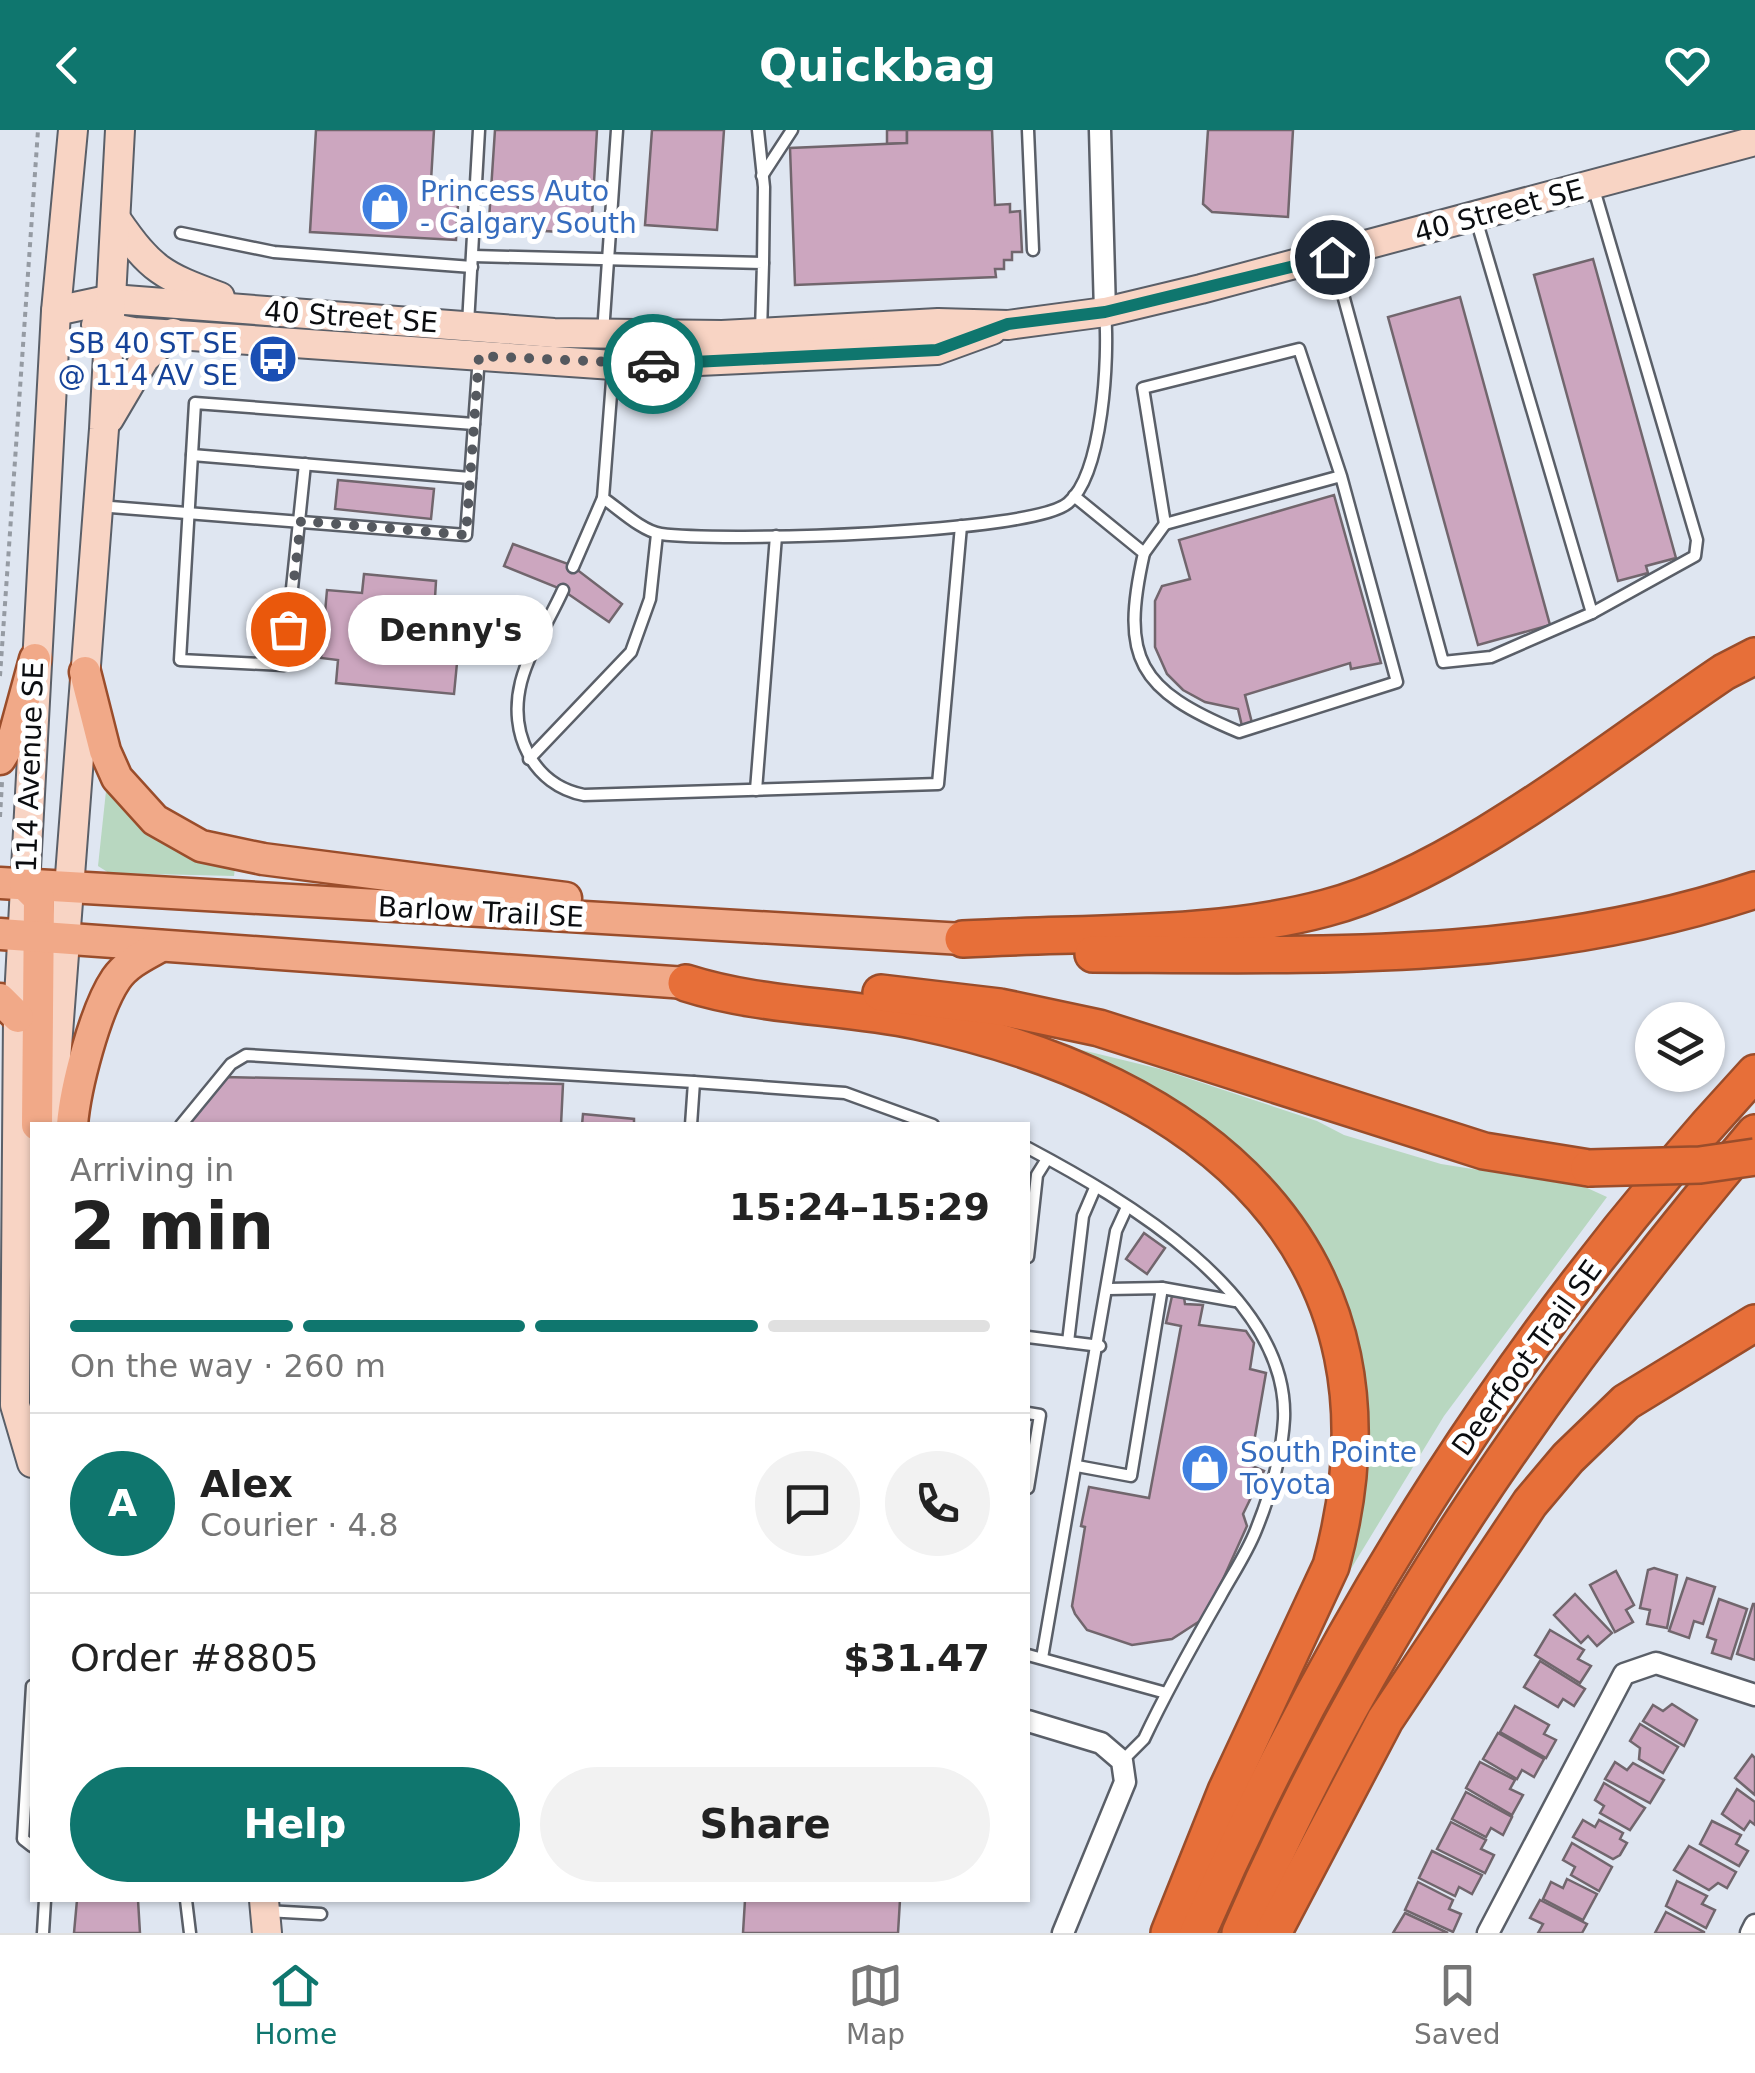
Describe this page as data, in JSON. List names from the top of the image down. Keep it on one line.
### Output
{"streets":{"highway":["Deerfoot Trail SE"],"main road":["Barlow Trail SE"],"street":["40 Street SE","114 Avenue SE"]},"crossings":[["40 Street SE","114 Avenue SE"],["114 Avenue SE","Barlow Trail SE"]],"places":{"shop":["Princess Auto - Calgary South","South Pointe Toyota"],"bus stop":["SB 40 ST SE @ 114 AV SE"],"other":["Denny's"]},"page":{"header":"Quickbag","bubble":"Denny's","heading":["2 min","Arriving in","15:24–15:29"],"panel":["Alex","Courier · 4.8","Order #8805","$31.47"],"bar":"On the way · 260 m","round":"A","buttons":["Help","Share"],"tabs":["Home","Map","Saved"]}}
